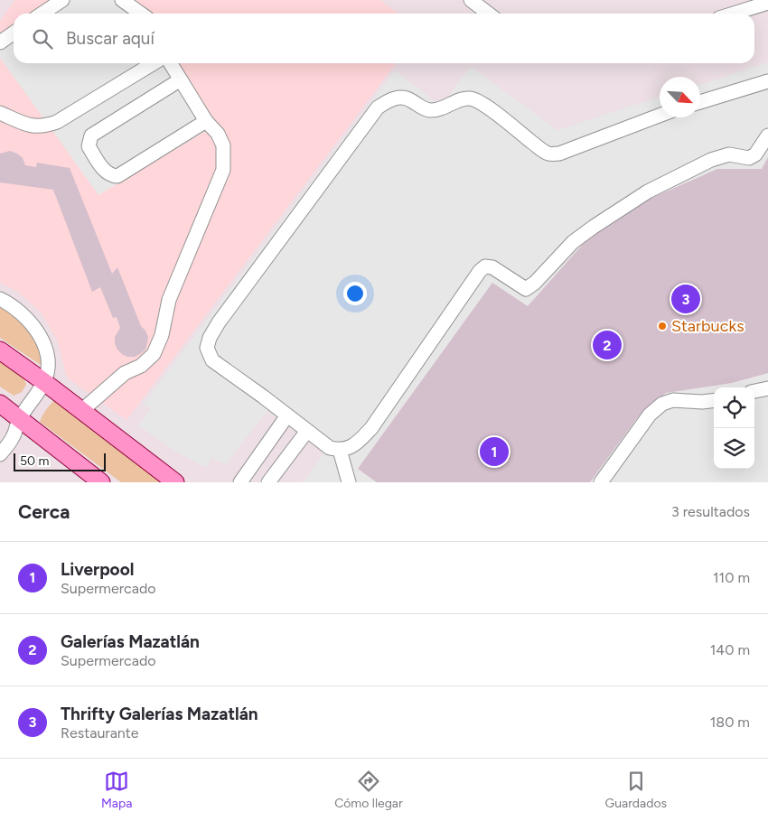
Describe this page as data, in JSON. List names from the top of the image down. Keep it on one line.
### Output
{"places":["Starbucks"],"scale_bar":"50 m","north":"bottom right","page":{"search":"Buscar aquí","pins":["3","2","1"],"scale":"50 m","heading":["Cerca","3 resultados"],"list":[{"mark":"1","name":"Liverpool","note":"Supermercado","value":"110 m"},{"mark":"2","name":"Galerías Mazatlán","note":"Supermercado","value":"140 m"},{"mark":"3","name":"Thrifty Galerías Mazatlán","note":"Restaurante","value":"180 m"}],"nav":["Mapa","Cómo llegar","Guardados"]}}
